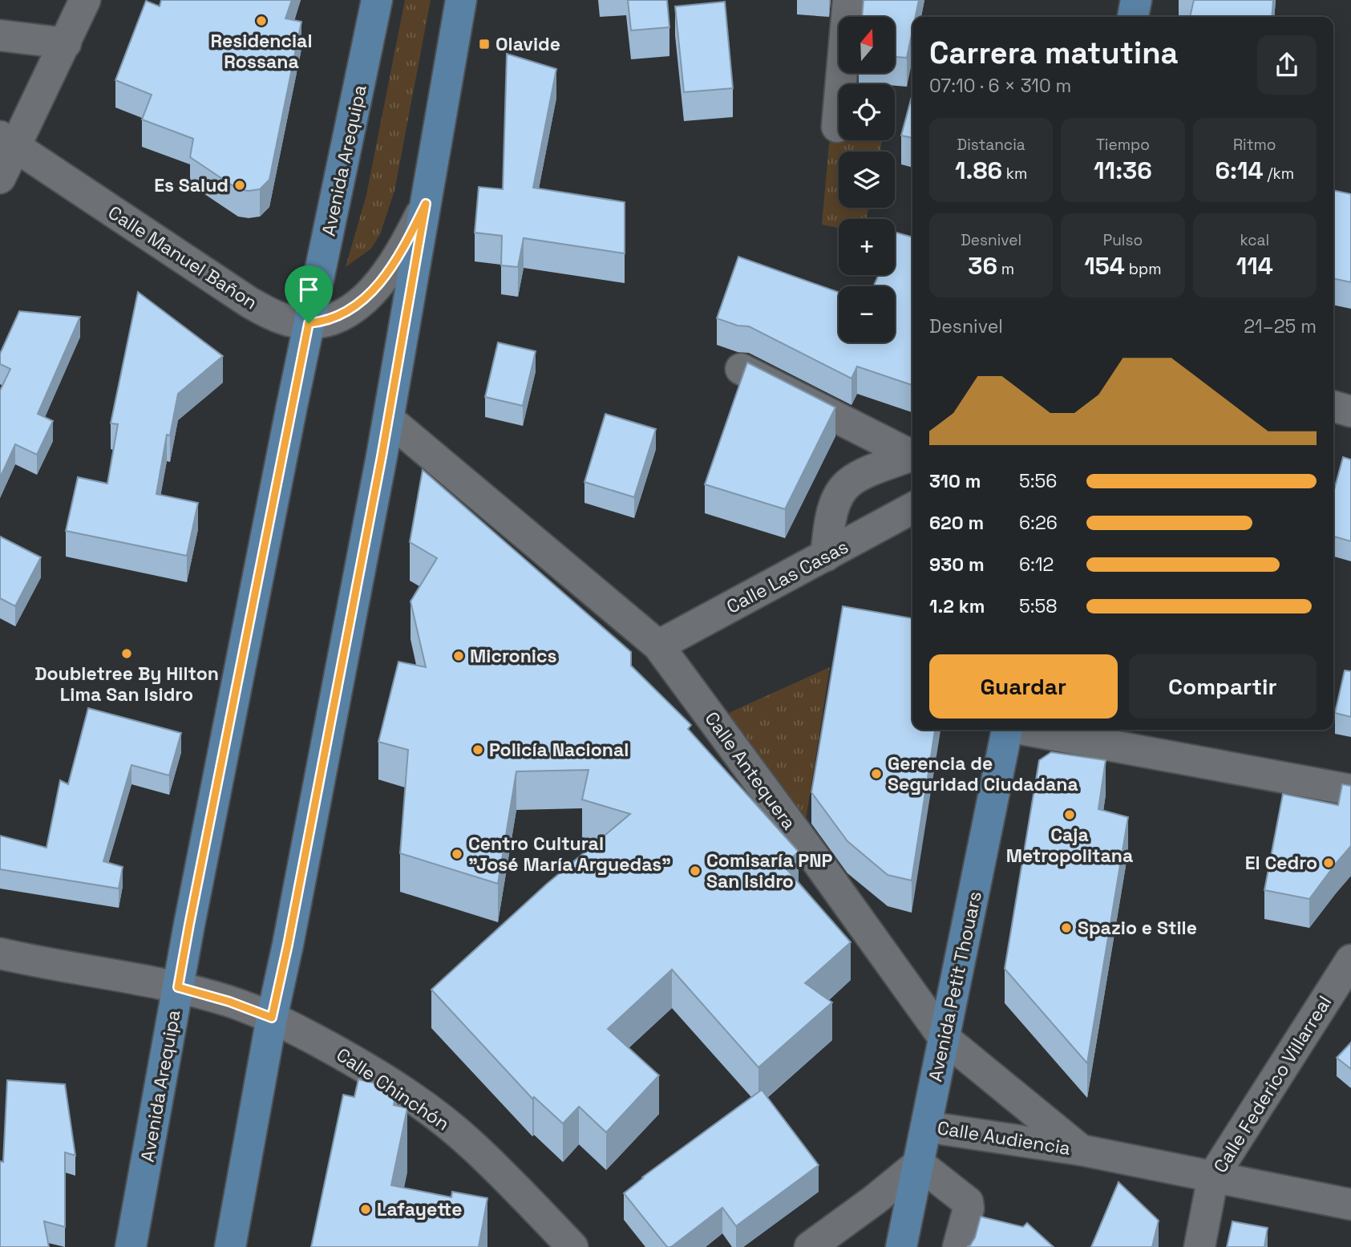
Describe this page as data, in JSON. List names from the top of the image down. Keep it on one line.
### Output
{"streets":{"main road":["Avenida Arequipa","Avenida Petit Thouars"],"street":["Calle Manuel Bañon","Calle Las Casas","Calle Antequera","Calle Federico Villarreal","Calle Chinchón","Calle Audiencia"]},"crossings":[["Avenida Arequipa","Calle Manuel Bañon"],["Avenida Arequipa","Calle Chinchón"],["Calle Las Casas","Calle Antequera"],["Calle Antequera","Avenida Petit Thouars"],["Calle Antequera","Calle Audiencia"],["Avenida Petit Thouars","Calle Audiencia"],["Calle Federico Villarreal","Calle Audiencia"]],"places":{"other":["Residencial Rossana","Es Salud","Doubletree By Hilton Lima San Isidro","Micronics","Policía Nacional","Gerencia de Seguridad Ciudadana","Caja Metropolitana","Centro Cultural \"José María Arguedas\"","El Cedro","Comisaría PNP San Isidro","Spazio e Stile","Lafayette"],"transit":["Olavide"]},"north":"top","page":{"map_buttons":["+","−"],"heading":["Carrera matutina","07:10 · 6 × 310 m"],"stats":[["Distancia","1.86 km"],["Tiempo","11:36"],["Ritmo","6:14 /km"],["Desnivel","36 m"],["Pulso","154 bpm"],["kcal","114"]],"chart":["Desnivel","21–25 m"],"list":[{"name":"310 m","note":"5:56"},{"name":"620 m","note":"6:26"},{"name":"930 m","note":"6:12"},{"name":"1.2 km","note":"5:58"}],"buttons":["Guardar","Compartir"]}}
